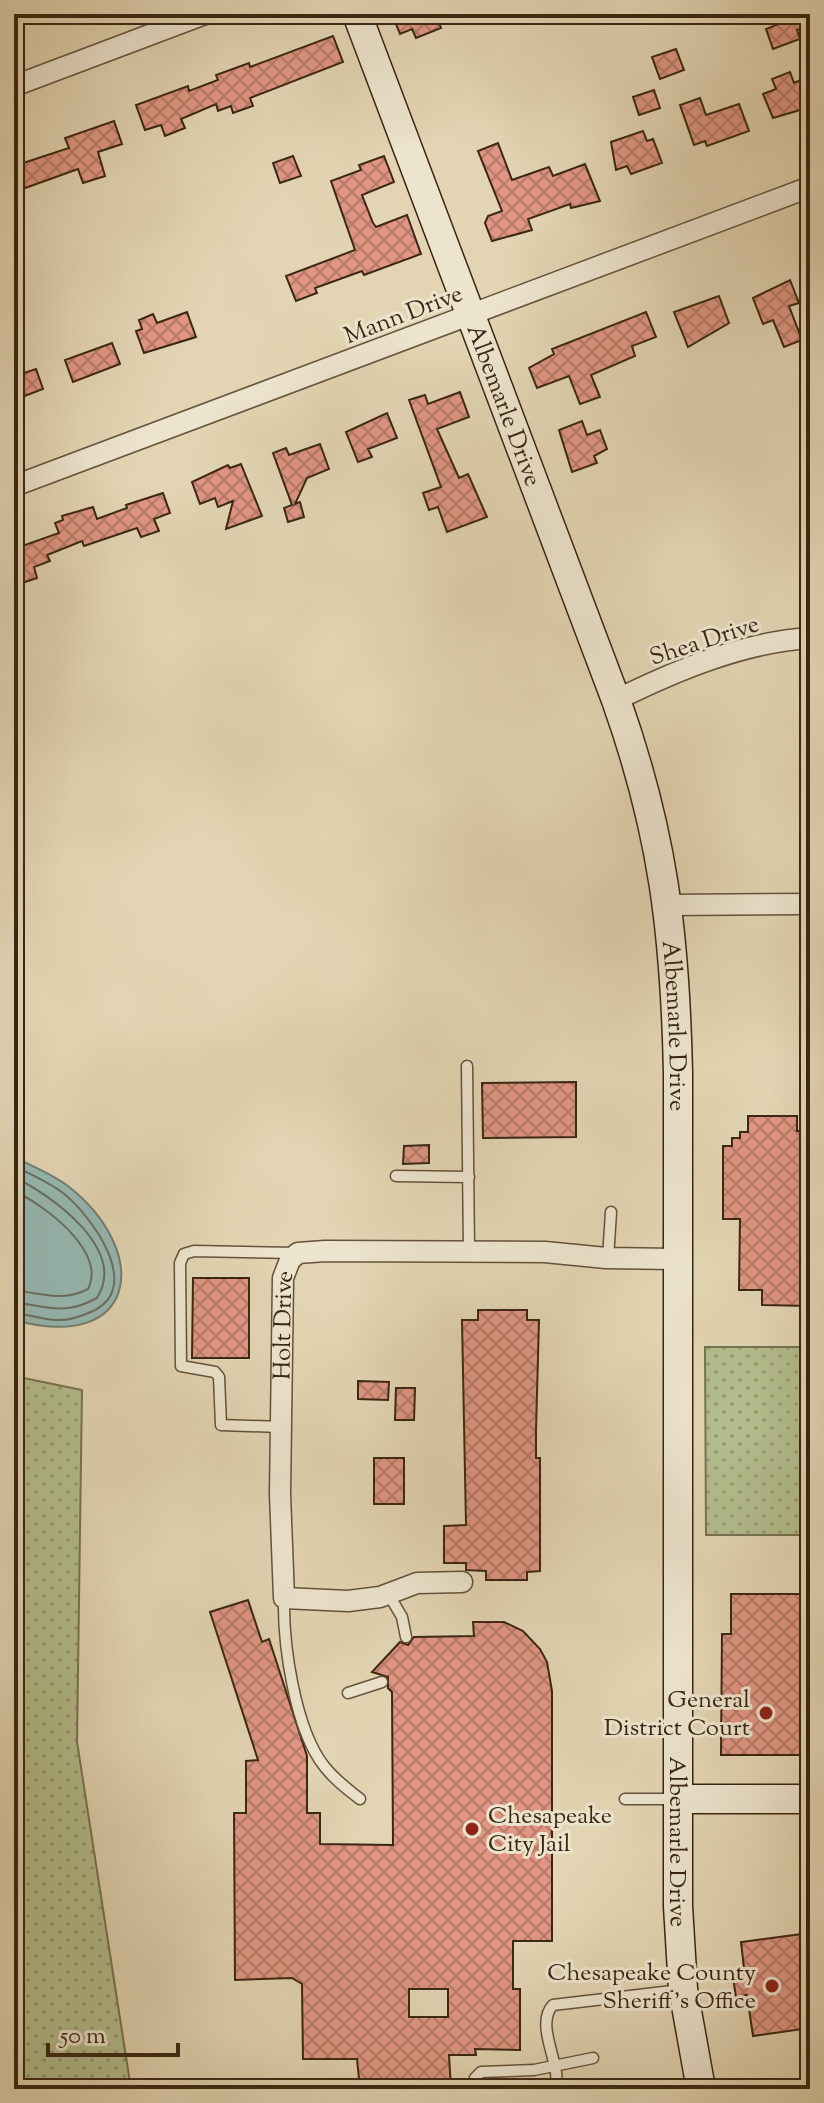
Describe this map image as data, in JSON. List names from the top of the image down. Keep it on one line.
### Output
{"streets":{"street":["Mann Drive","Albemarle Drive","Shea Drive","Holt Drive"]},"crossings":[["Mann Drive","Albemarle Drive"],["Albemarle Drive","Shea Drive"],["Albemarle Drive","Holt Drive"]],"places":["General District Court","Chesapeake City Jail","Chesapeake County Sheriff's Office"],"scale_bar":"50 m"}
